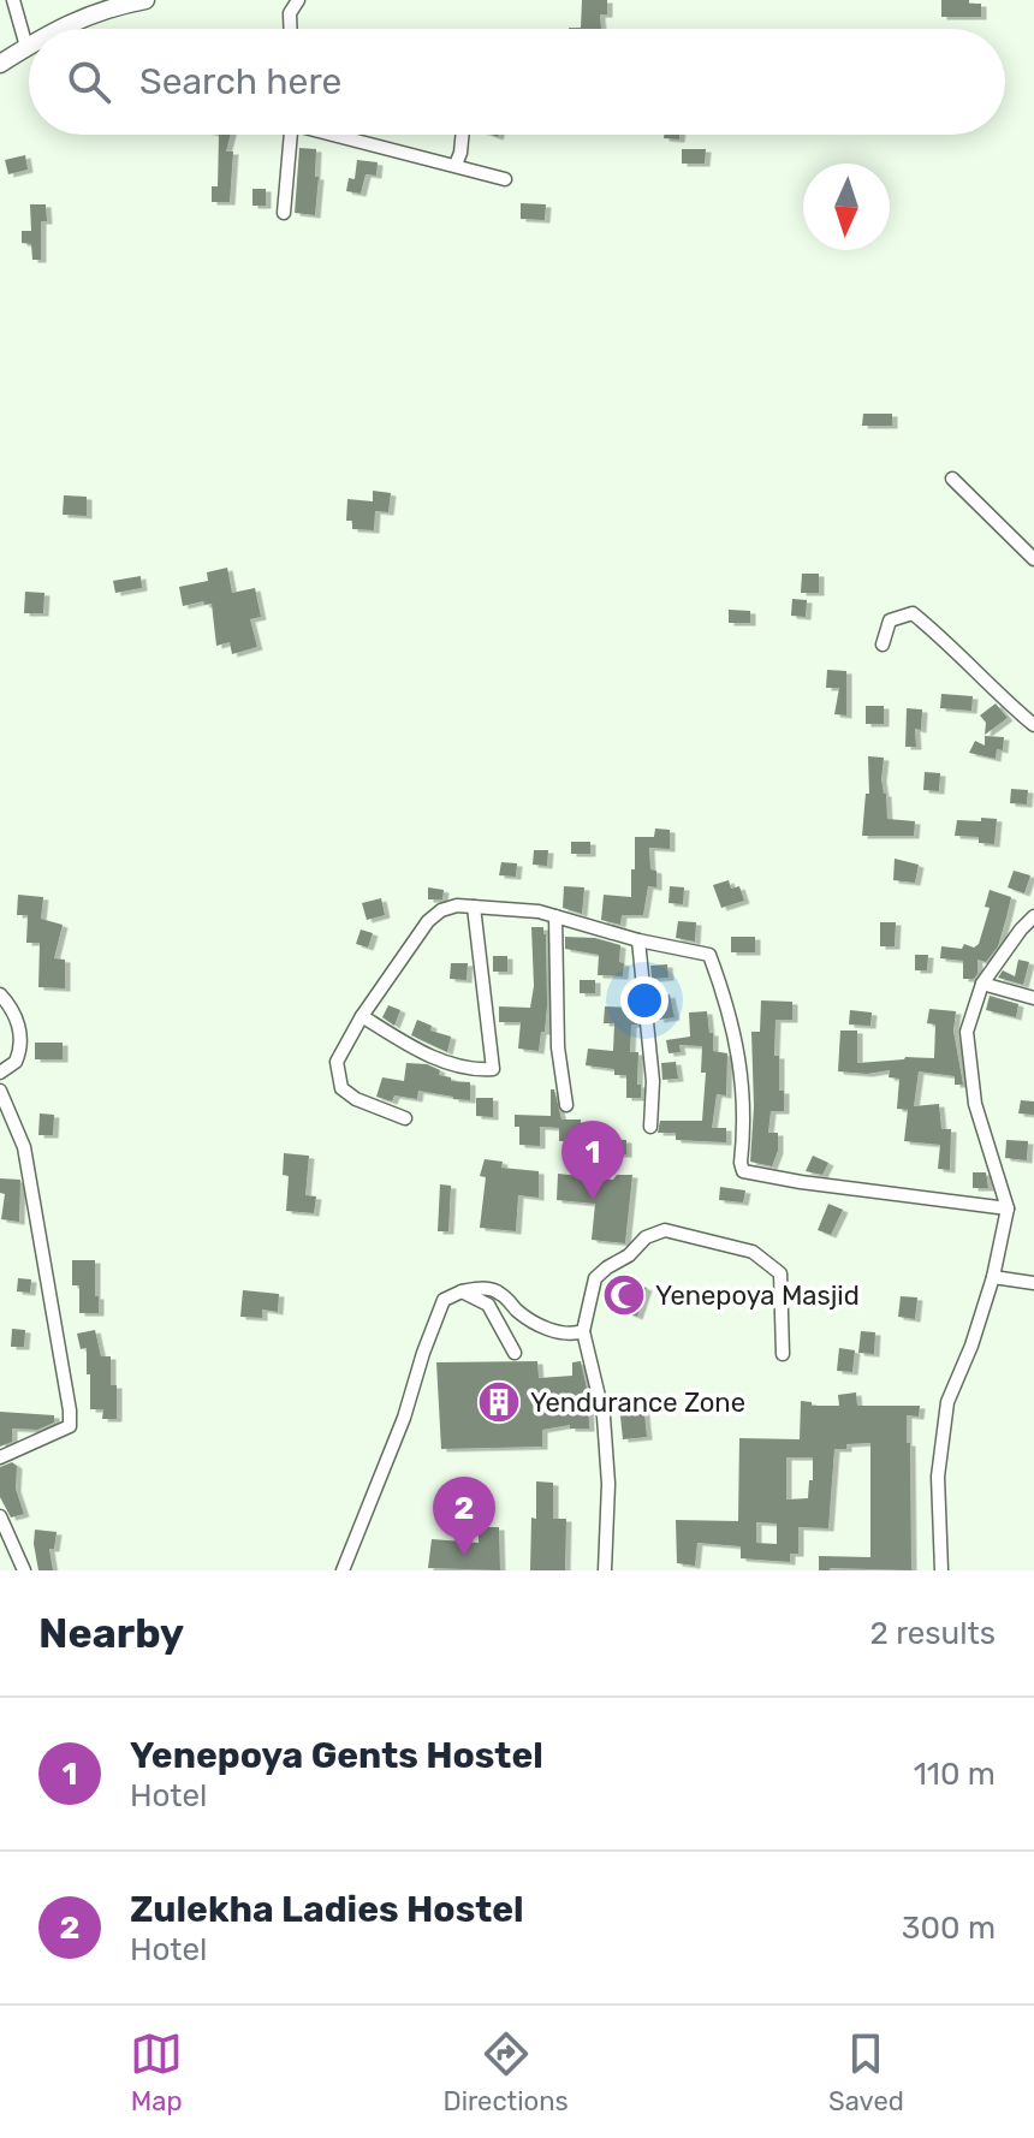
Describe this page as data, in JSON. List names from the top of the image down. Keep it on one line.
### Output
{"places":{"mosque":["Yenepoya Masjid"],"building":["Yendurance Zone"]},"north":"bottom","page":{"search":"Search here","pins":["1","2"],"heading":["Nearby","2 results"],"list":[{"mark":"1","name":"Yenepoya Gents Hostel","note":"Hotel","value":"110 m"},{"mark":"2","name":"Zulekha Ladies Hostel","note":"Hotel","value":"300 m"}],"nav":["Map","Directions","Saved"]}}
